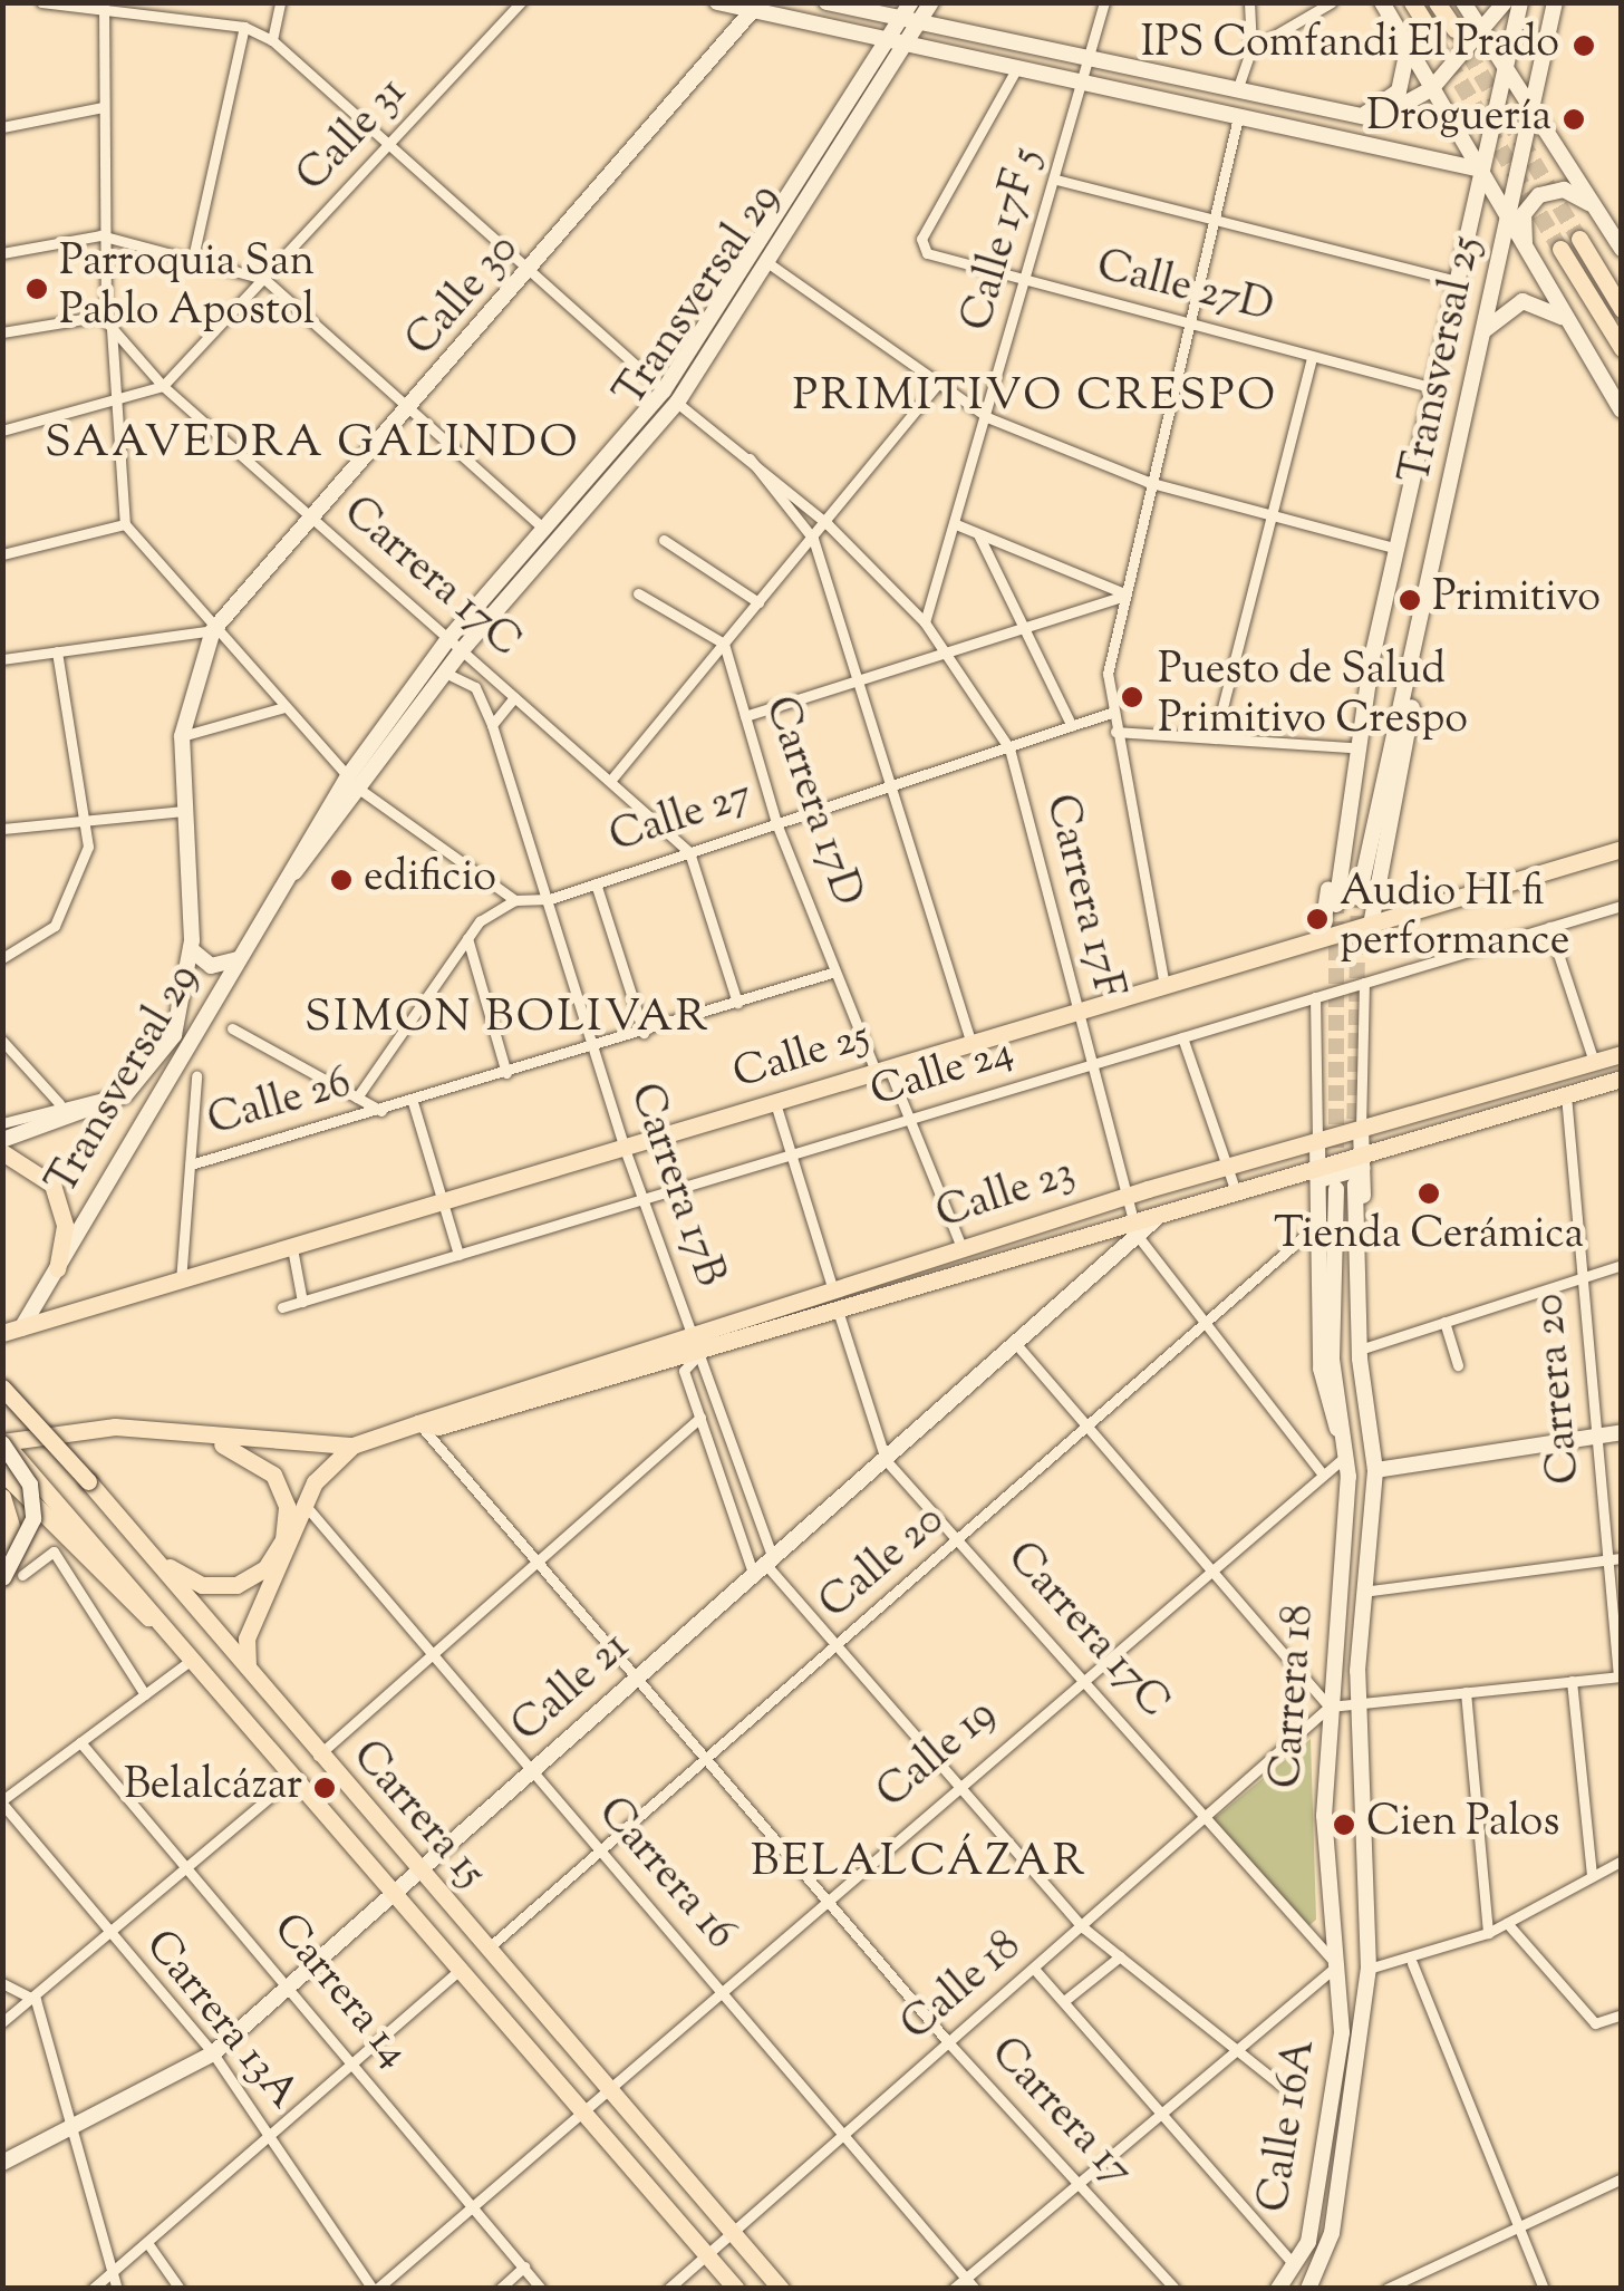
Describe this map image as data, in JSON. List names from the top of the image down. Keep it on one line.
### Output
{"streets":{"main road":["Calle 30","Transversal 29","Transversal 25","Calle 25","Calle 23","Calle 21","Carrera 18","Carrera 15","Calle 16A"],"street":["Calle 31","Calle 17F 5","Calle 27D","Carrera 17C","Carrera 17D","Calle 27","Carrera 17F","Calle 24","Calle 26","Carrera 17B","Carrera 20","Calle 20","Calle 19","Carrera 16","Calle 18","Carrera 14","Carrera 13A","Carrera 17"]},"crossings":[["Calle 31","Carrera 17C"],["Calle 31","Carrera 17F"],["Calle 17F 5","Calle 27D"],["Calle 17F 5","Carrera 17F"],["Calle 27D","Transversal 25"],["Calle 30","Carrera 17C"],["Calle 30","Carrera 17F"],["Transversal 29","Carrera 17C"],["Transversal 29","Carrera 17F"],["Transversal 29","Calle 25"],["Transversal 29","Carrera 17B"],["Carrera 17C","Calle 27"],["Carrera 17C","Calle 26"],["Carrera 17C","Calle 23"],["Carrera 17C","Calle 20"],["Carrera 17C","Calle 21"],["Carrera 17C","Carrera 18"],["Carrera 17C","Calle 19"],["Carrera 17C","Calle 18"],["Carrera 17C","Calle 16A"],["Carrera 17D","Calle 27"],["Carrera 17D","Calle 25"],["Carrera 17D","Calle 24"],["Carrera 17D","Calle 26"],["Carrera 17D","Calle 23"],["Calle 27","Carrera 17F"],["Calle 27","Carrera 17B"],["Carrera 17F","Calle 25"],["Carrera 17F","Calle 24"],["Carrera 17F","Calle 23"],["Carrera 17F","Calle 20"],["Carrera 17F","Calle 21"],["Carrera 17F","Calle 19"],["Calle 25","Carrera 17B"],["Calle 24","Carrera 17B"],["Calle 24","Carrera 18"],["Calle 26","Carrera 17B"],["Carrera 17B","Calle 23"],["Carrera 17B","Calle 20"],["Carrera 17B","Calle 21"],["Carrera 17B","Calle 19"],["Carrera 17B","Calle 18"],["Calle 23","Carrera 20"],["Calle 23","Calle 21"],["Calle 23","Carrera 18"],["Calle 23","Carrera 17"],["Calle 20","Carrera 18"],["Calle 20","Carrera 15"],["Calle 20","Carrera 16"],["Calle 20","Carrera 17"],["Calle 21","Carrera 15"],["Calle 21","Carrera 16"],["Calle 21","Carrera 14"],["Calle 21","Carrera 13A"],["Calle 21","Carrera 17"],["Carrera 18","Calle 19"],["Carrera 18","Calle 18"],["Carrera 18","Calle 16A"],["Calle 19","Carrera 15"],["Calle 19","Carrera 16"],["Calle 19","Carrera 14"],["Calle 19","Carrera 13A"],["Calle 19","Carrera 17"],["Carrera 15","Calle 18"],["Carrera 16","Calle 18"],["Calle 18","Carrera 17"]],"districts":["PRIMITIVO CRESPO","SAAVEDRA GALINDO","SIMON BOLIVAR","BELALCÁZAR"],"places":["IPS Comfandi El Prado","Droguería","Parroquia San Pablo Apostol","Primitivo","Puesto de Salud Primitivo Crespo","edificio","Audio HI fi performance","Tienda Cerámica","Belalcázar","Cien Palos"]}
